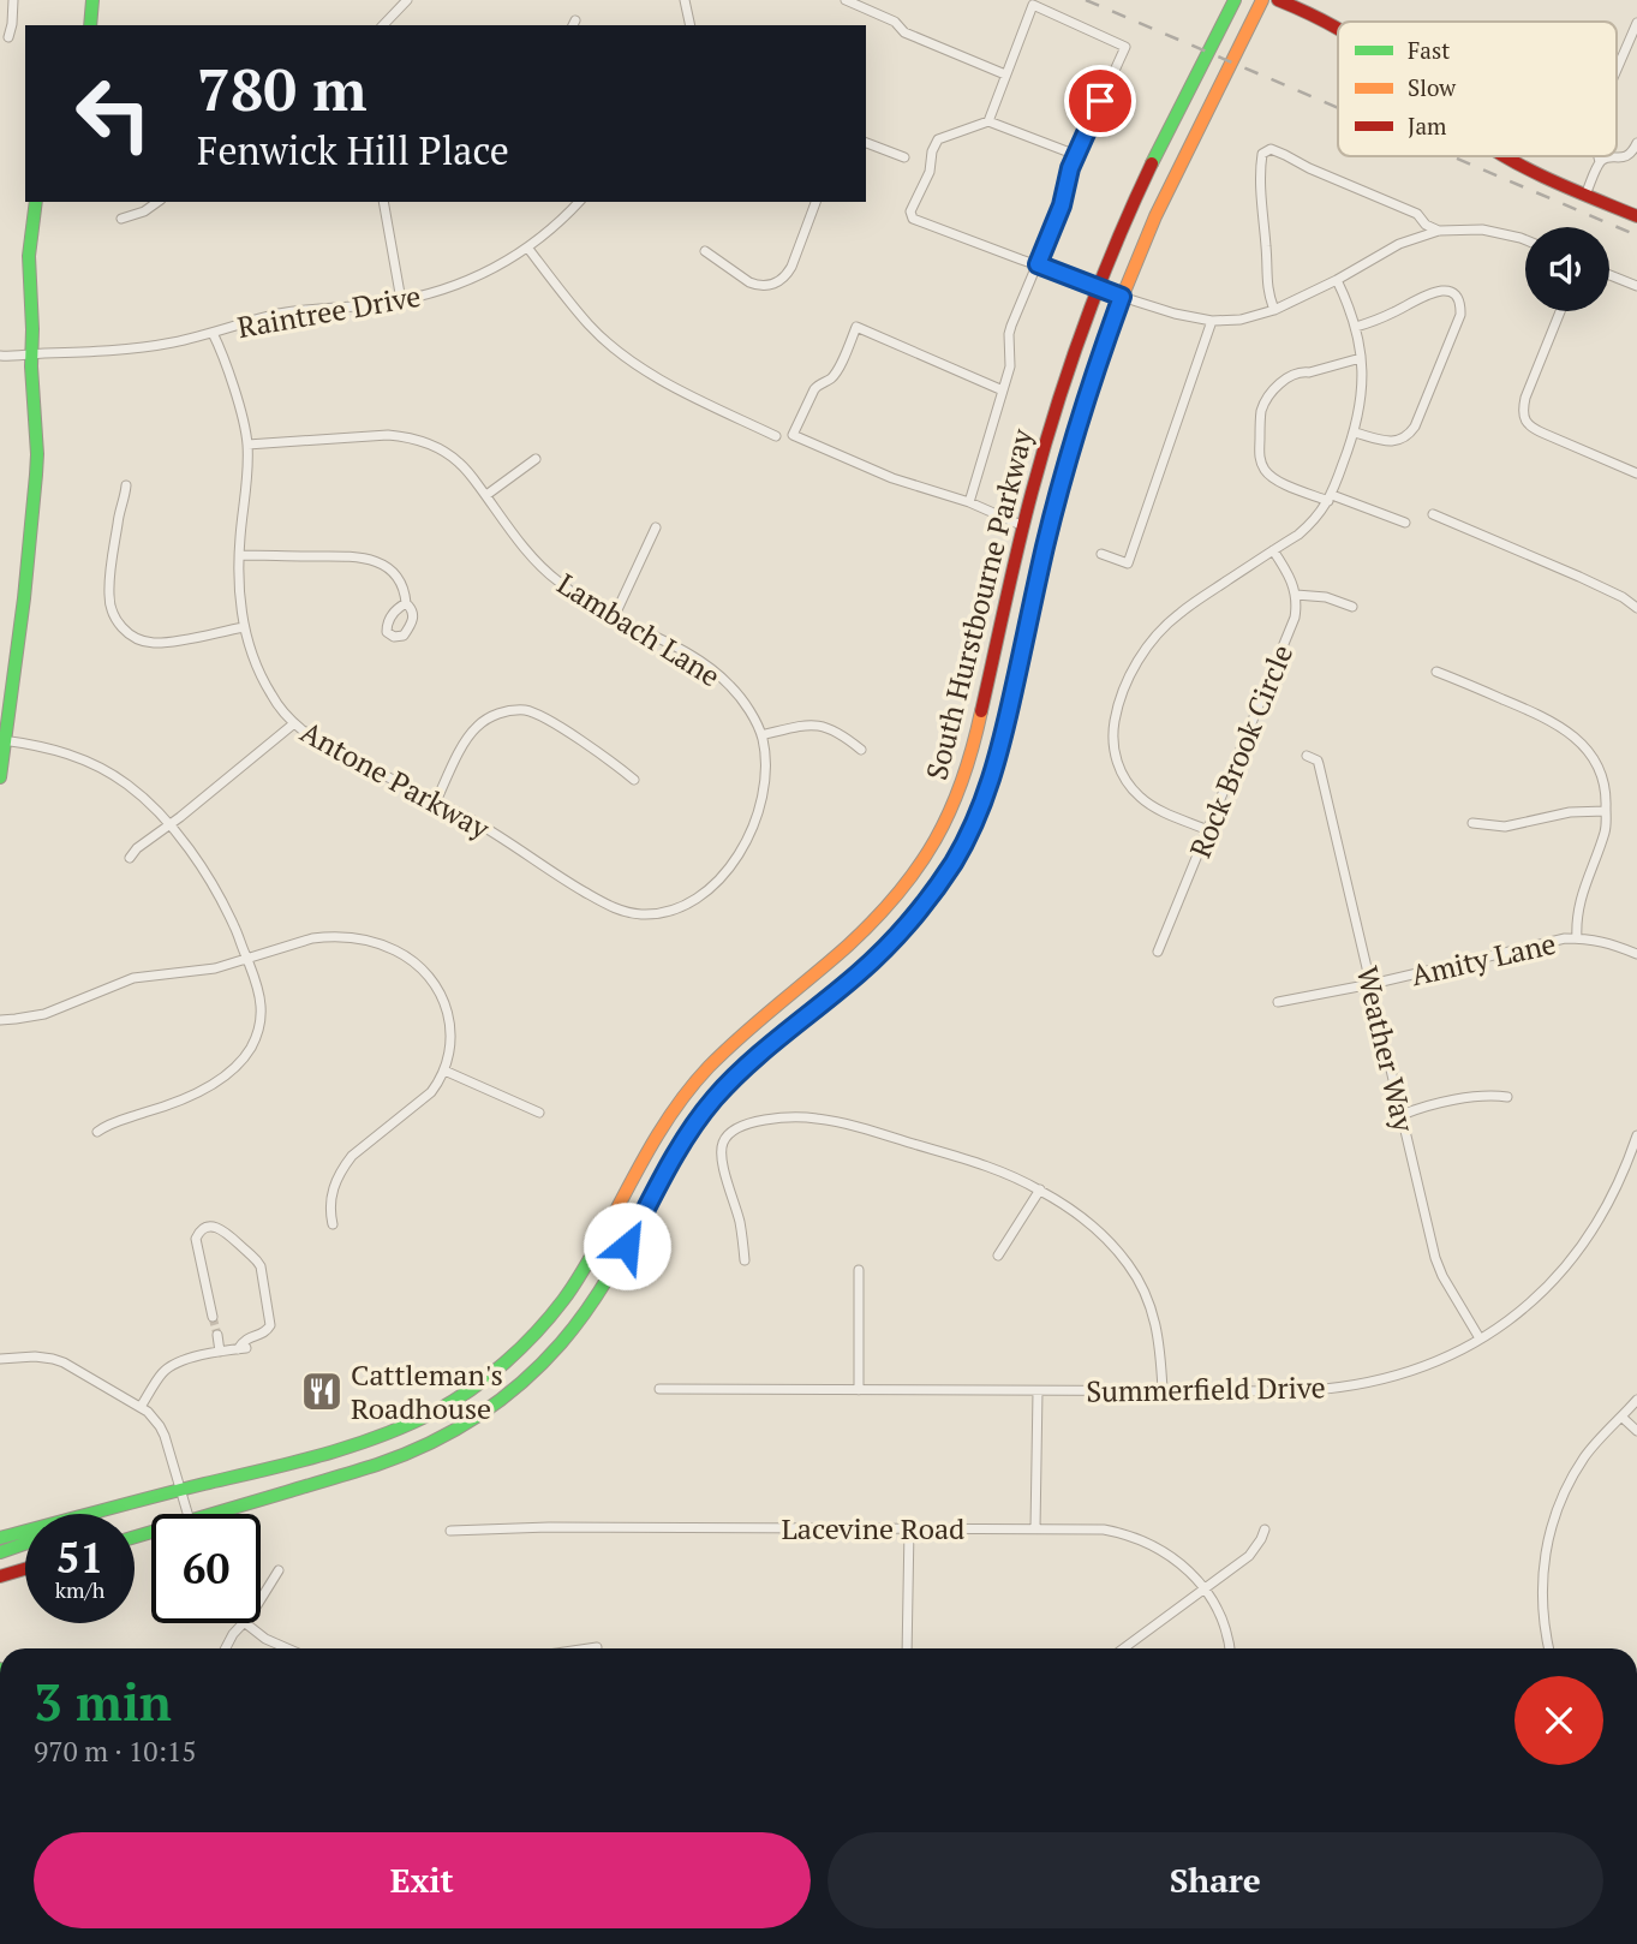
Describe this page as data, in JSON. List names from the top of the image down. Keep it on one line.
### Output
{"streets":{"main road":["South Hurstbourne Parkway"],"street":["Raintree Drive","Lambach Lane","Rock Brook Circle","Antone Parkway","Amity Lane","Weather Way","Summerfield Drive","Lacevine Road"]},"crossings":[["Raintree Drive","Antone Parkway"],["Lambach Lane","Antone Parkway"],["Amity Lane","Weather Way"],["Weather Way","Summerfield Drive"]],"places":{"restaurant":["Cattleman's Roadhouse"]},"legend":["Fast","Slow","Jam"],"page":{"turn":["780 m","Fenwick Hill Place"],"speed":"51 km/h","limit":"60","heading":["3 min","970 m · 10:15"],"buttons":["Exit","Share"]}}
